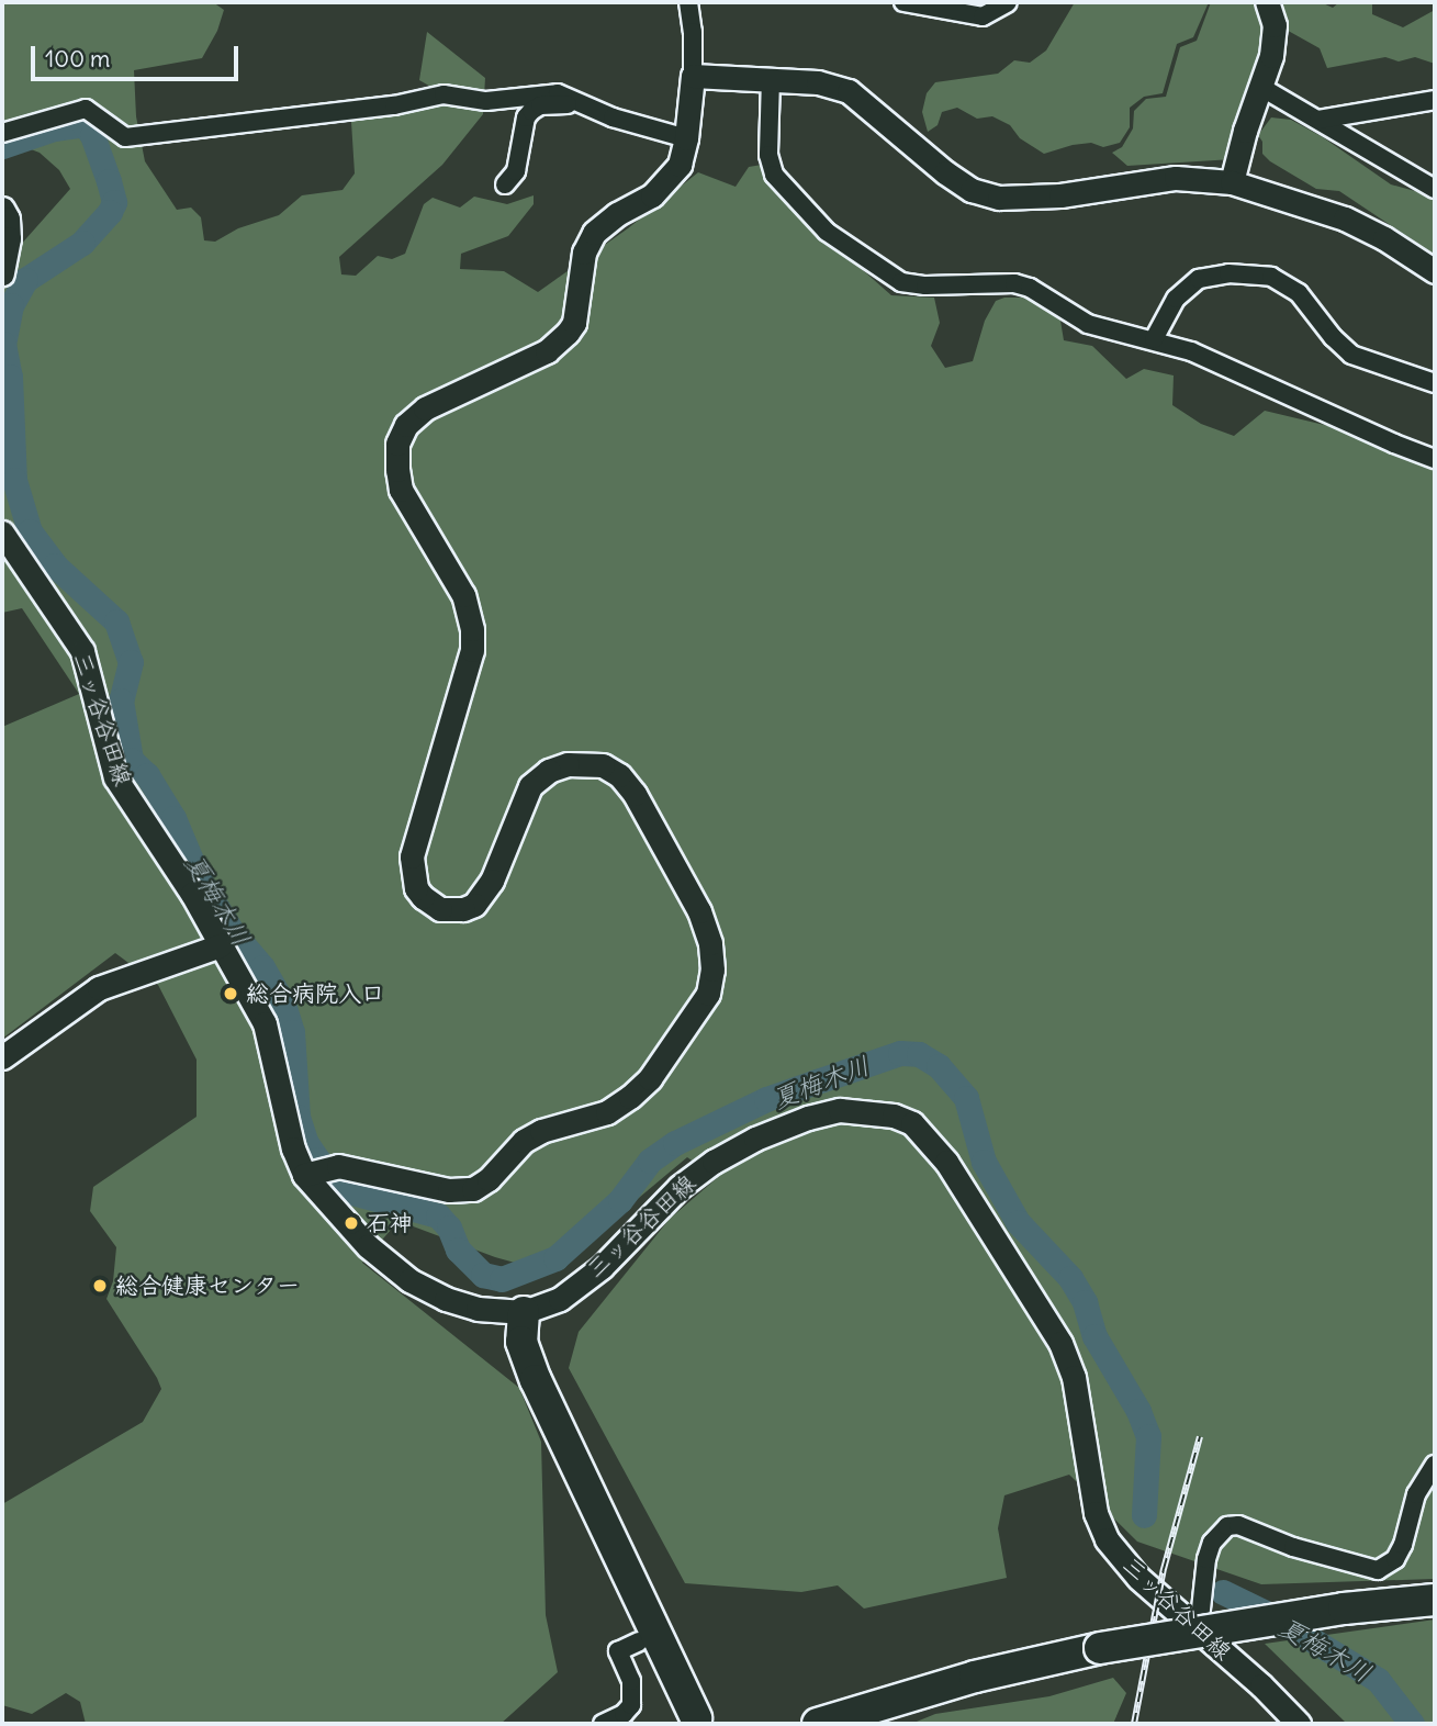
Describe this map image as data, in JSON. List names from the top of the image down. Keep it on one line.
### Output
{"streets":{"street":["三ッ谷谷田線"]},"water":["夏梅木川"],"places":["総合病院入口","石神","総合健康センター"],"scale_bar":"100 m"}
